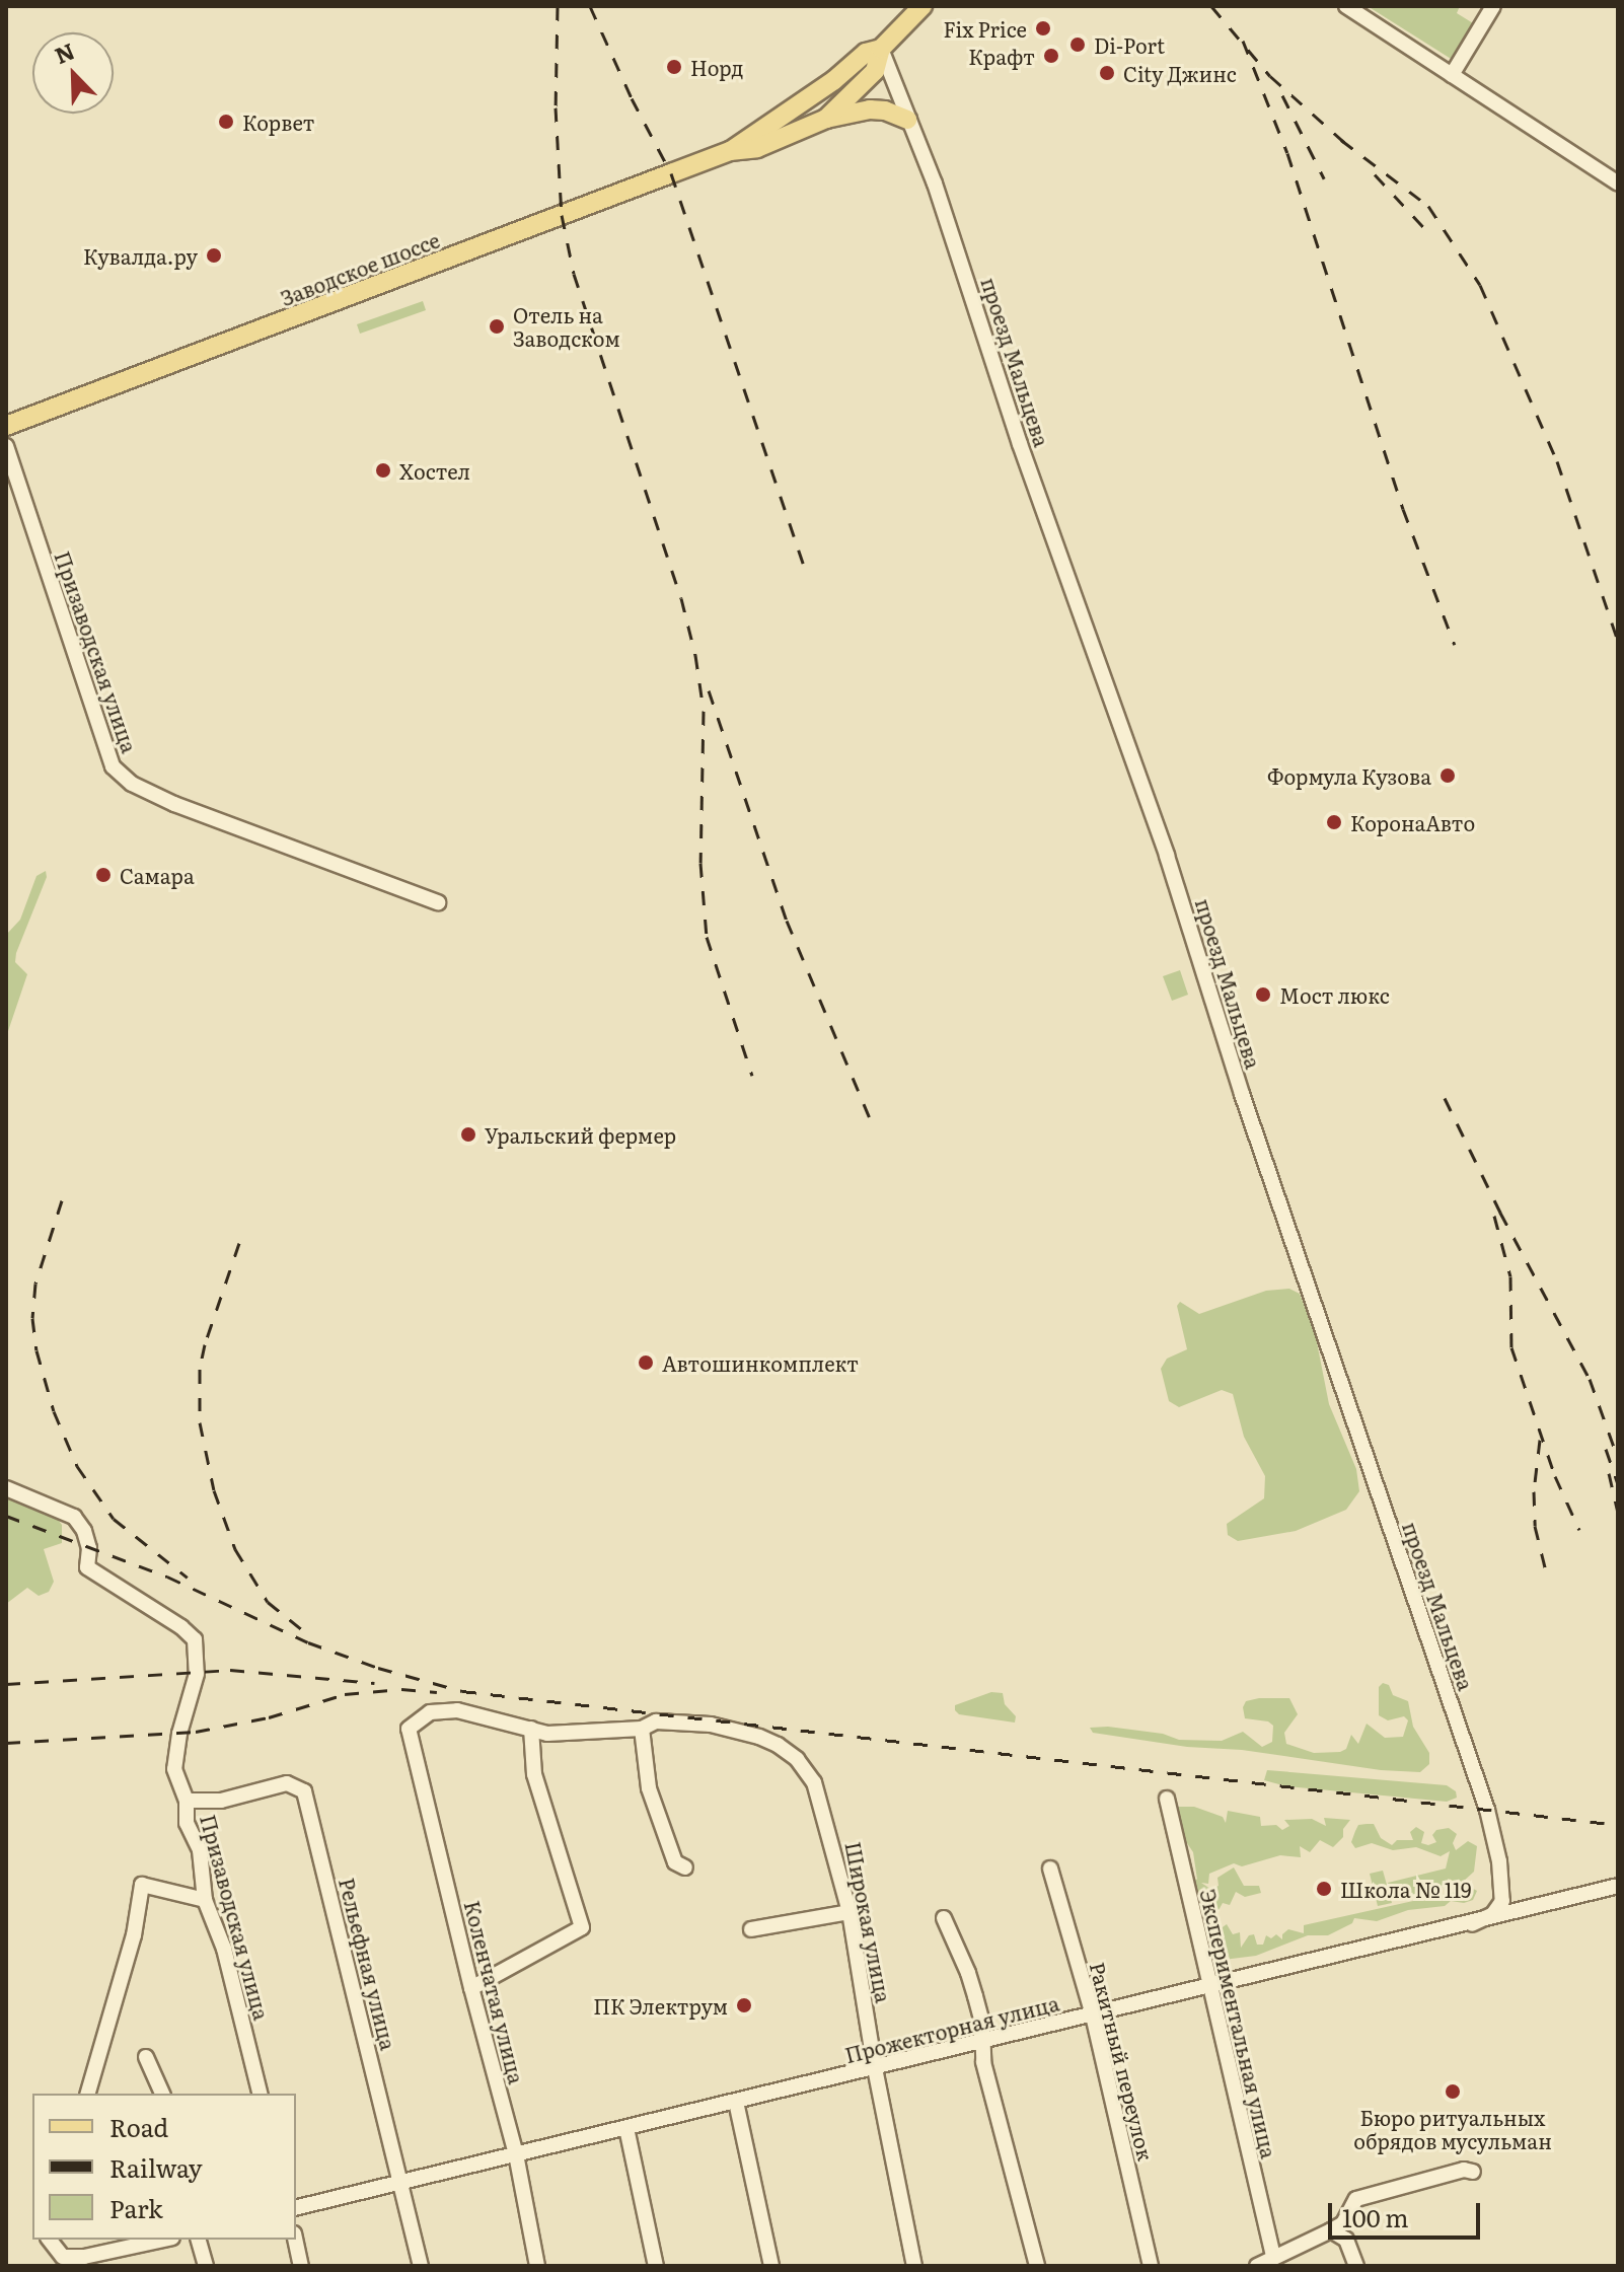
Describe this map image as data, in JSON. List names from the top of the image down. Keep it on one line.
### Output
{"streets":{"main road":["Заводское шоссе"],"street":["проезд Мальцева","Призаводская улица","Широкая улица","Рельефная улица","Коленчатая улица","Экспериментальная улица","Прожекторная улица","Ракитный переулок"]},"crossings":[["Заводское шоссе","проезд Мальцева"],["проезд Мальцева","Прожекторная улица"],["Призаводская улица","Рельефная улица"],["Широкая улица","Прожекторная улица"],["Рельефная улица","Прожекторная улица"],["Коленчатая улица","Прожекторная улица"],["Экспериментальная улица","Прожекторная улица"],["Прожекторная улица","Ракитный переулок"]],"places":["Fix Price","Di-Port","Крафт","Норд","City Джинс","Корвет","Кувалда.ру","Отель на Заводском","Хостел","Формула Кузова","КоронаАвто","Самара","Мост люкс","Уральский фермер","Автошинкомплект","Школа № 119","ПК Электрум","Бюро ритуальных обрядов мусульман"],"legend":["Road","Railway","Park"],"scale_bar":"100 m","north":"top left"}
